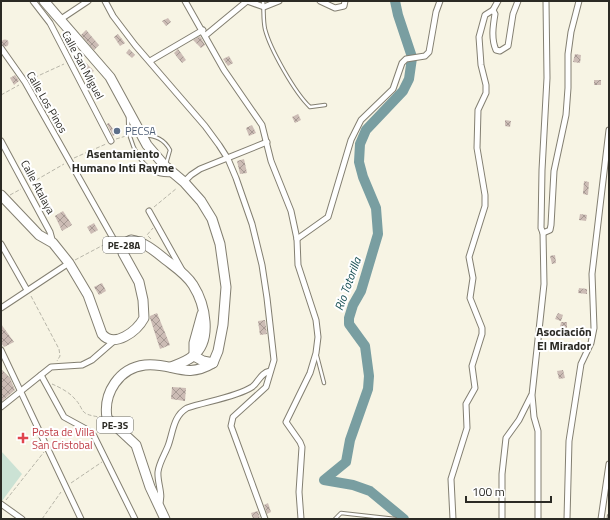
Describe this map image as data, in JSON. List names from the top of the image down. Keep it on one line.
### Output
{"streets":{"highway":["PE-28A","PE-3S"],"street":["Calle San Miguel","Calle Los Pinos","Calle Atalaya"]},"crossings":[["Calle Los Pinos","PE-28A"]],"districts":["Asentamiento Humano Inti Rayme","Asociación El Mirador"],"water":["Rio Totorilla"],"places":{"other":["PECSA"],"health":["Posta de Villa San Cristobal"]},"scale_bar":"100 m"}
